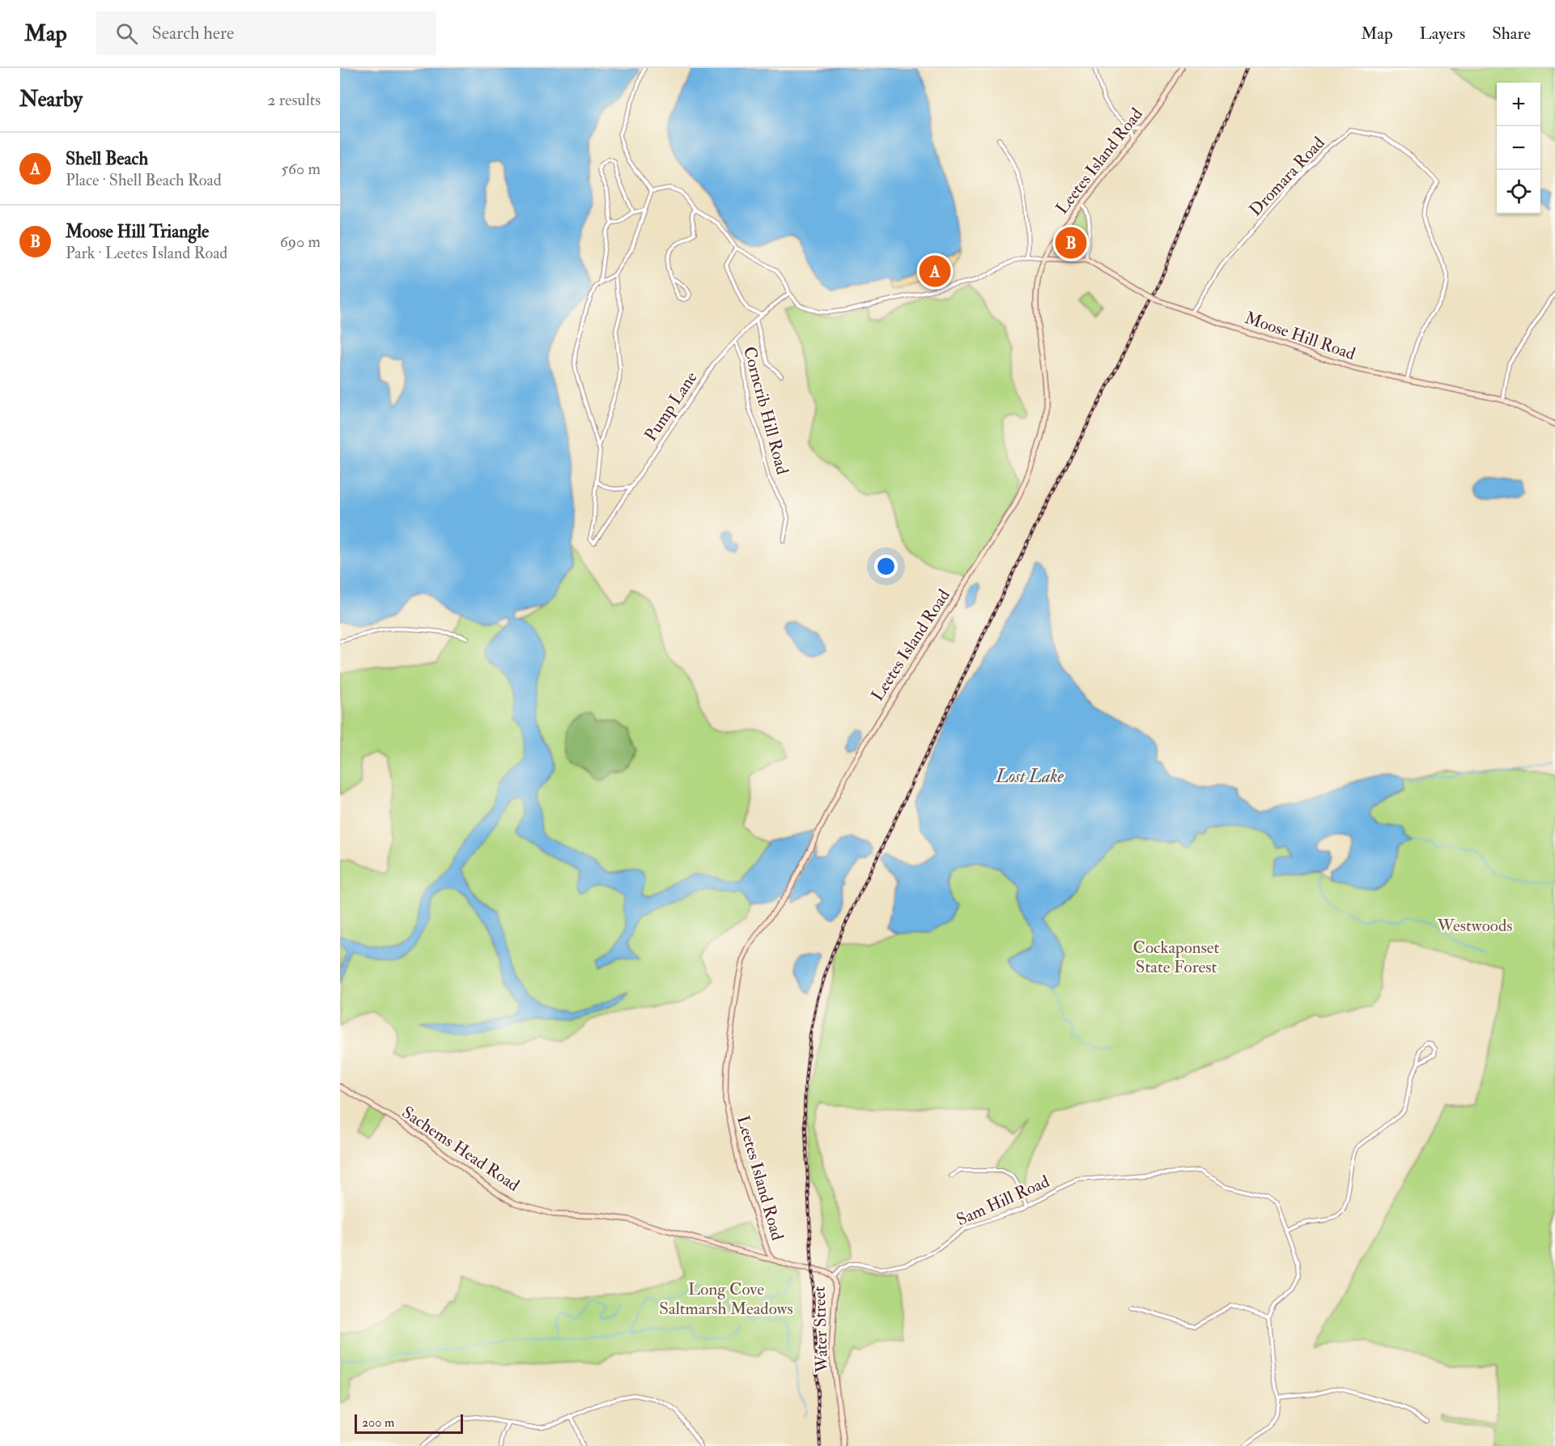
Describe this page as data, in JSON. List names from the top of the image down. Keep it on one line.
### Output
{"streets":{"main road":["Leetes Island Road","Moose Hill Road","Sachems Head Road","Water Street"],"street":["Dromara Road","Pump Lane","Corncrib Hill Road","Sam Hill Road"]},"crossings":[["Leetes Island Road","Moose Hill Road"],["Leetes Island Road","Sachems Head Road"],["Leetes Island Road","Water Street"],["Dromara Road","Moose Hill Road"],["Pump Lane","Corncrib Hill Road"],["Sachems Head Road","Water Street"],["Sam Hill Road","Water Street"]],"water":["Lost Lake"],"parks":["Westwoods","Cockaponset State Forest","Long Cove Saltmarsh Meadows"],"scale_bar":"200 m","page":{"header":"Map","search":"Search here","nav":["Map","Layers","Share"],"heading":["Nearby","2 results"],"map_buttons":["+","−"],"list":[{"mark":"A","name":"Shell Beach","note":"Place · Shell Beach Road","value":"560 m"},{"mark":"B","name":"Moose Hill Triangle","note":"Park · Leetes Island Road","value":"690 m"}],"pins":["B","A"],"scale":"200 m"}}
